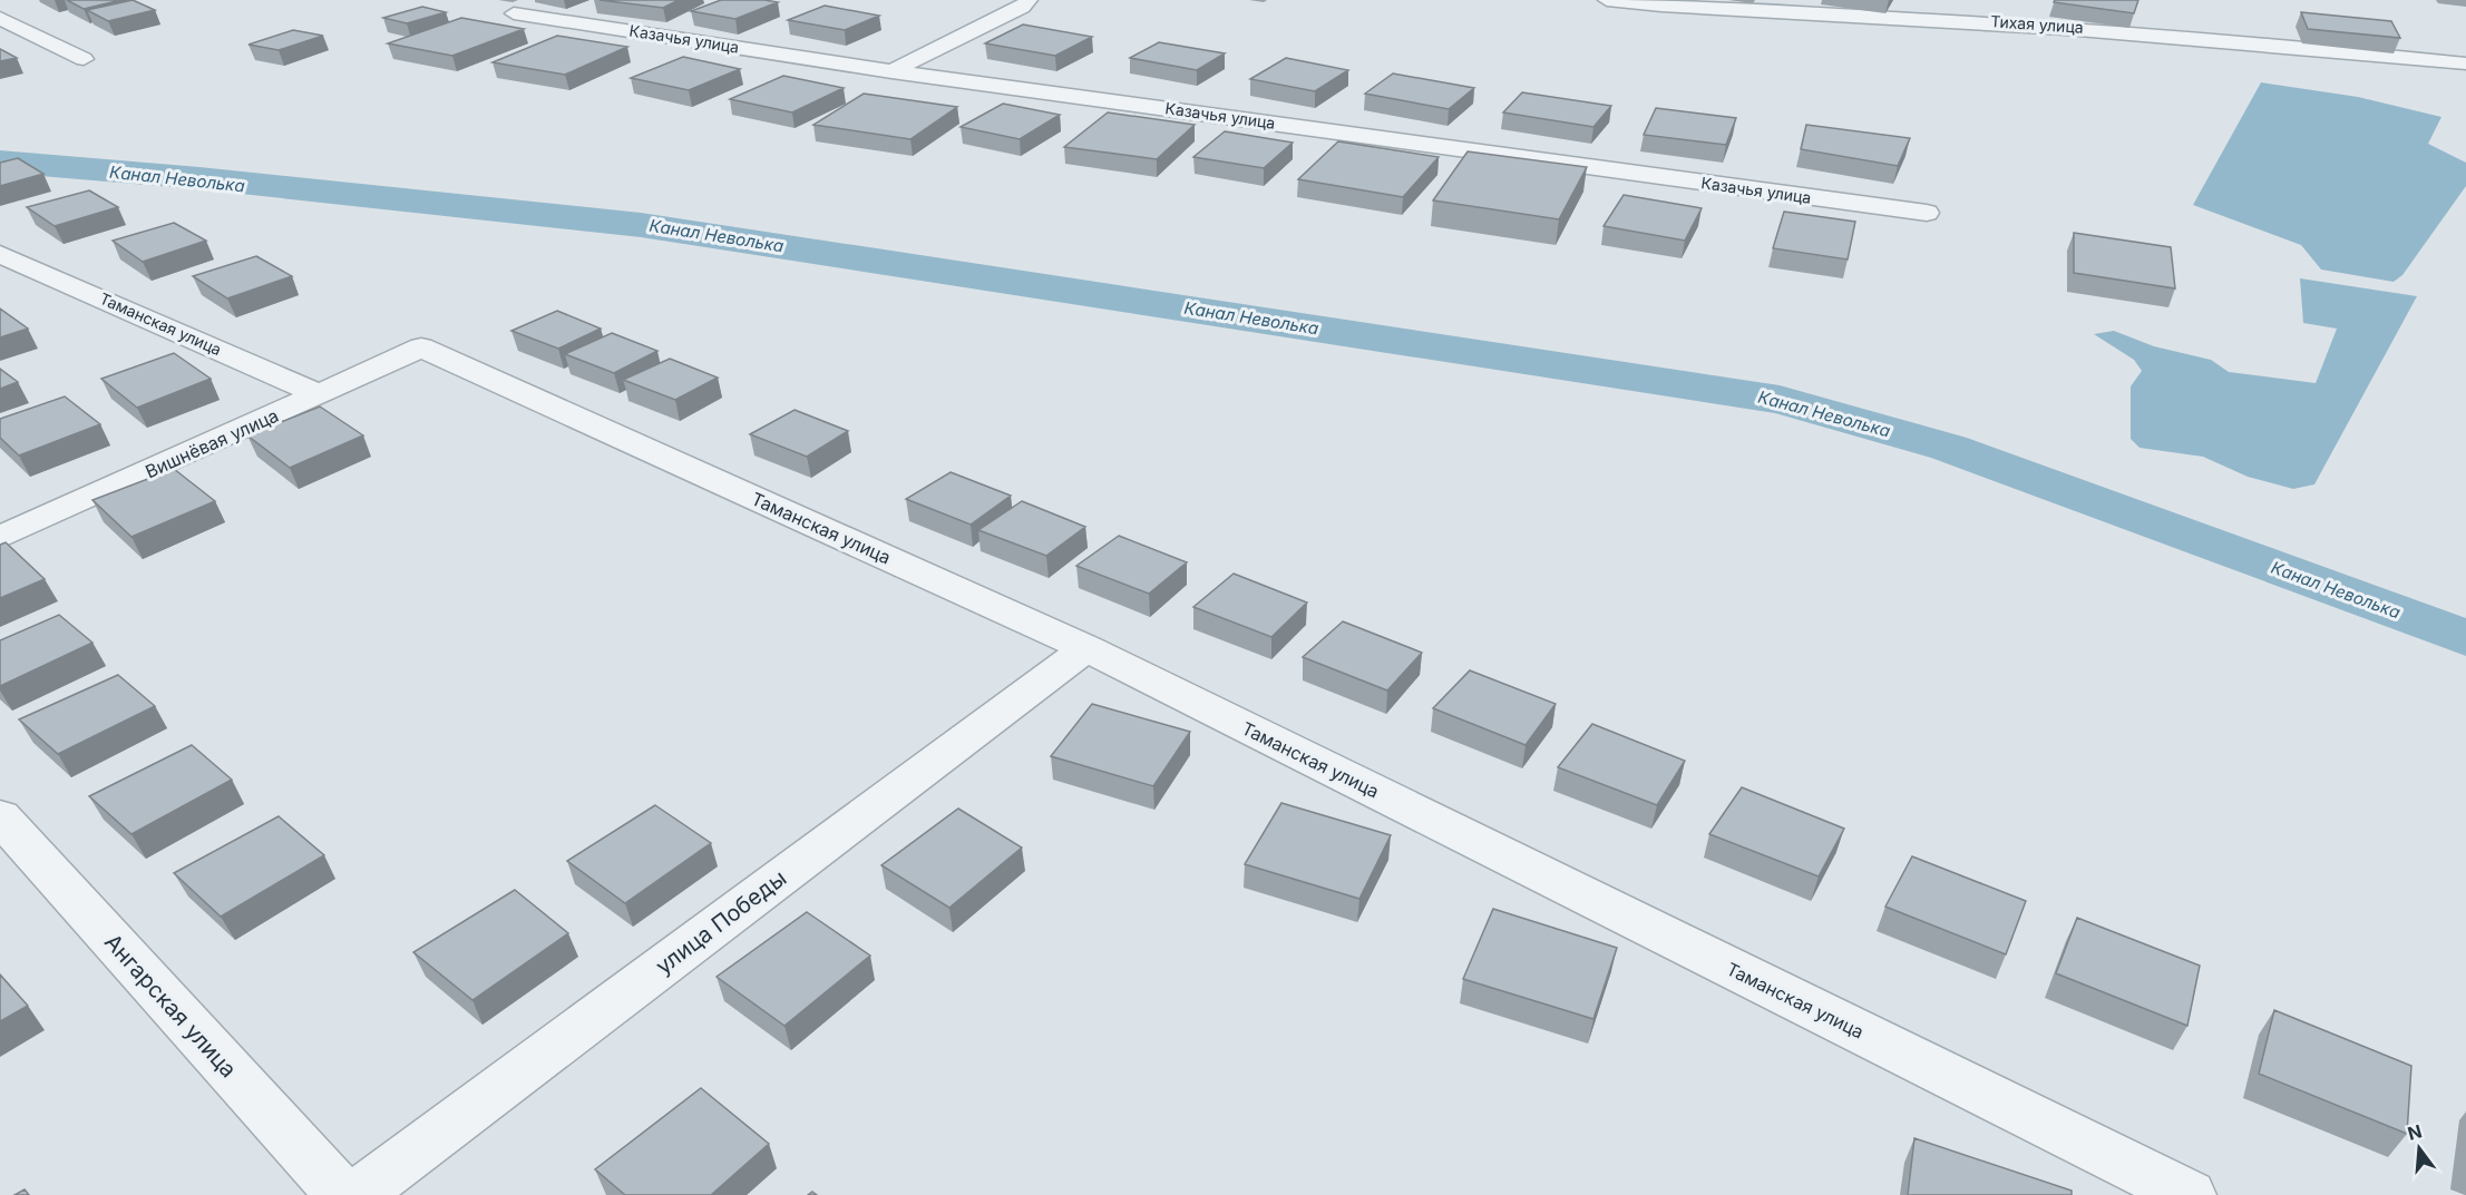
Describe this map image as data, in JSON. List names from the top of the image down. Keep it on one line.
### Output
{"streets":{"street":["Тихая улица","Казачья улица","Таманская улица","Вишнёвая улица","улица Победы","Ангарская улица"]},"crossings":[["Таманская улица","Вишнёвая улица"],["Таманская улица","улица Победы"]],"water":["Канал Неволька"],"north":"top"}
